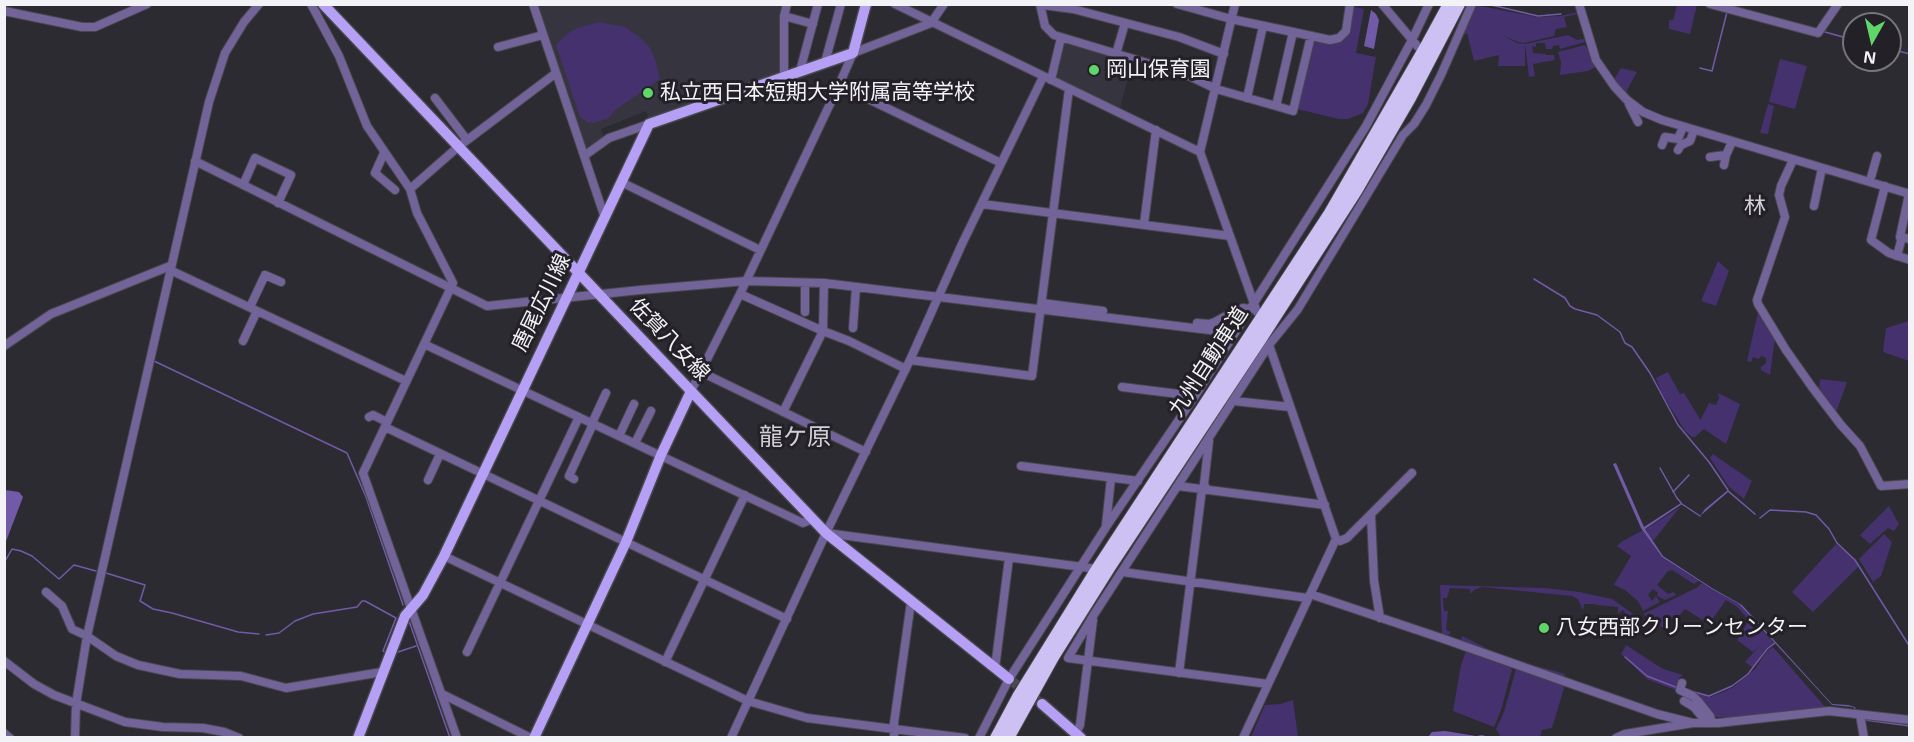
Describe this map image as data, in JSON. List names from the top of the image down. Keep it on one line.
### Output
{"streets":{"highway":["九州自動車道"],"main road":["唐尾広川線","佐賀八女線"]},"crossings":[["唐尾広川線","佐賀八女線"]],"districts":["林","龍ケ原"],"places":["岡山保育園","私立西日本短期大学附属高等学校","八女西部クリーンセンター"],"north":"bottom"}
